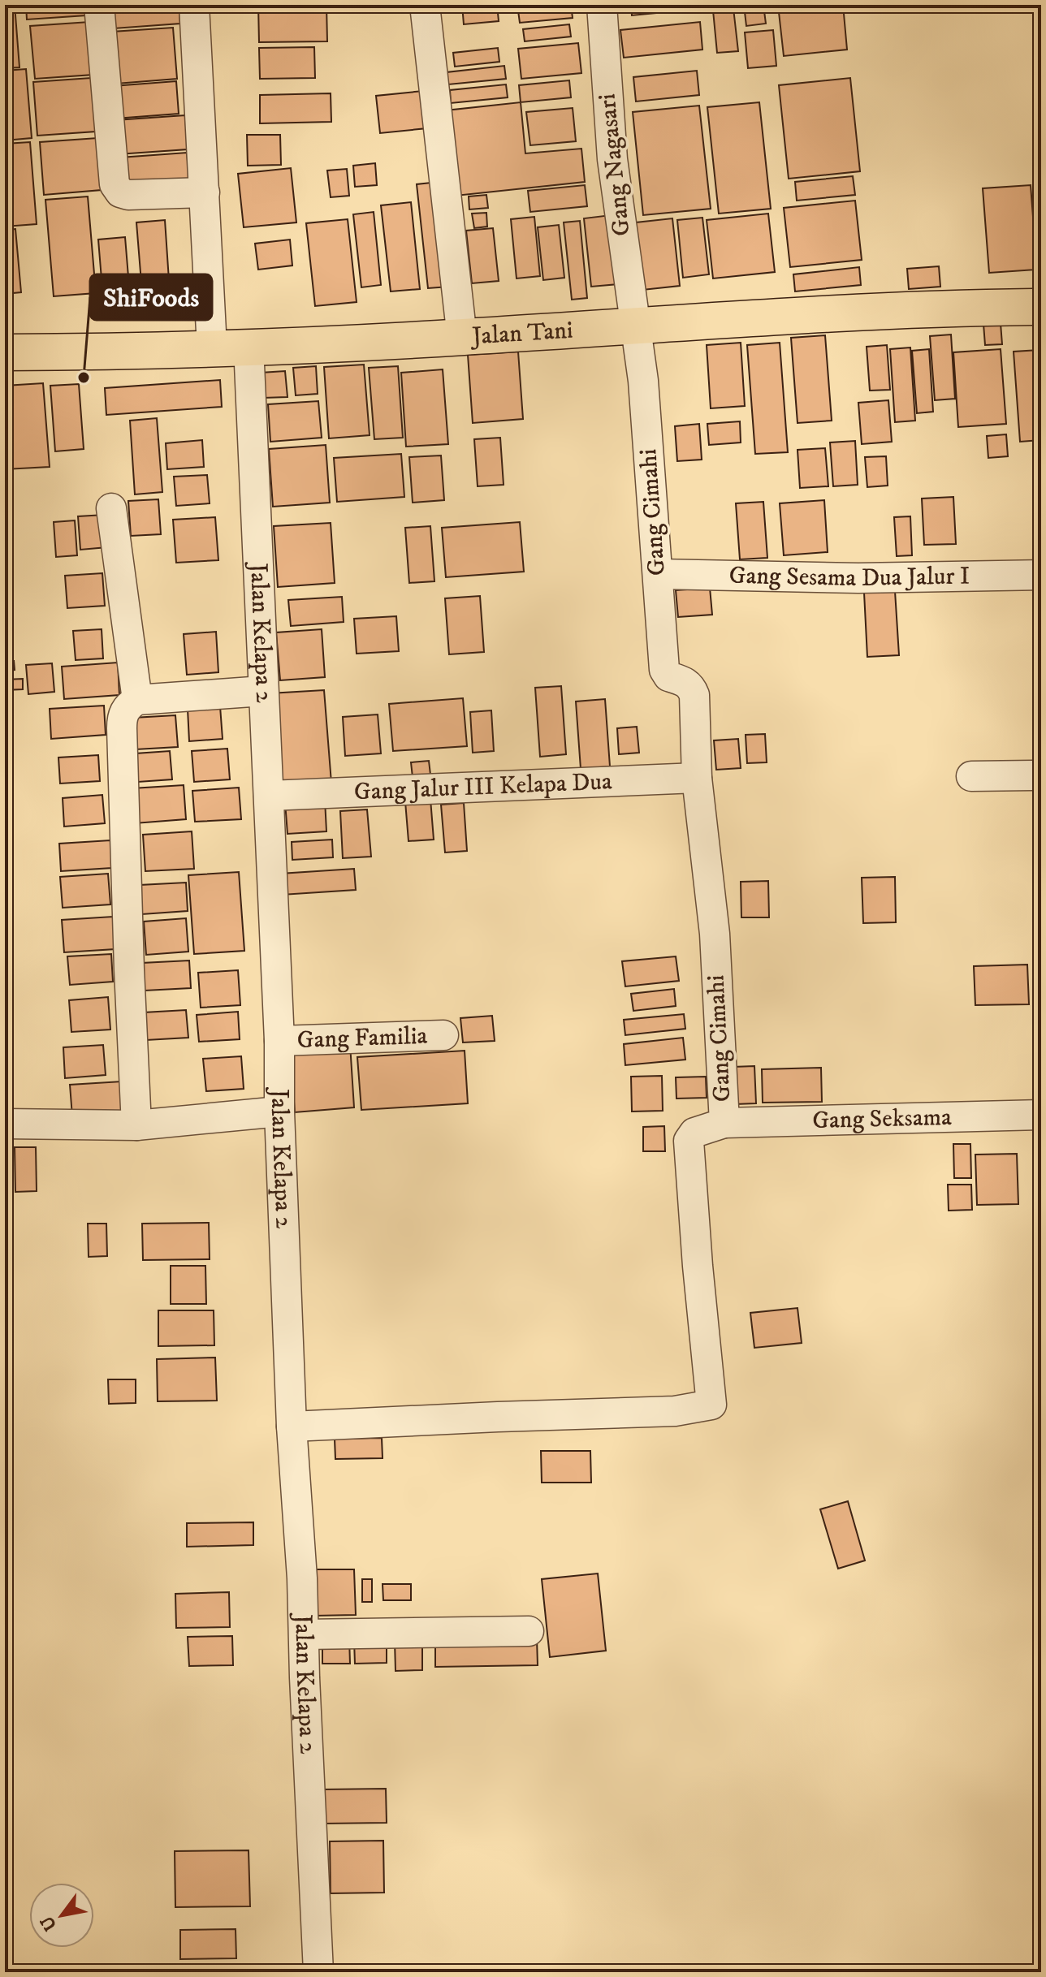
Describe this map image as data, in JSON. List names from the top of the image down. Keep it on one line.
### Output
{"streets":{"highway":["Jalan Tani"],"street":["Gang Nagasari","Gang Cimahi","Gang Sesama Dua Jalur I","Jalan Kelapa 2","Gang Jalur III Kelapa Dua","Gang Familia","Gang Seksama"]},"crossings":[["Gang Nagasari","Jalan Tani"],["Gang Nagasari","Gang Cimahi"],["Jalan Tani","Gang Cimahi"],["Jalan Tani","Jalan Kelapa 2"],["Gang Cimahi","Gang Sesama Dua Jalur I"],["Gang Cimahi","Jalan Kelapa 2"],["Gang Cimahi","Gang Jalur III Kelapa Dua"],["Gang Cimahi","Gang Seksama"],["Jalan Kelapa 2","Gang Jalur III Kelapa Dua"],["Jalan Kelapa 2","Gang Familia"]],"places":["ShiFoods"],"north":"bottom left"}
